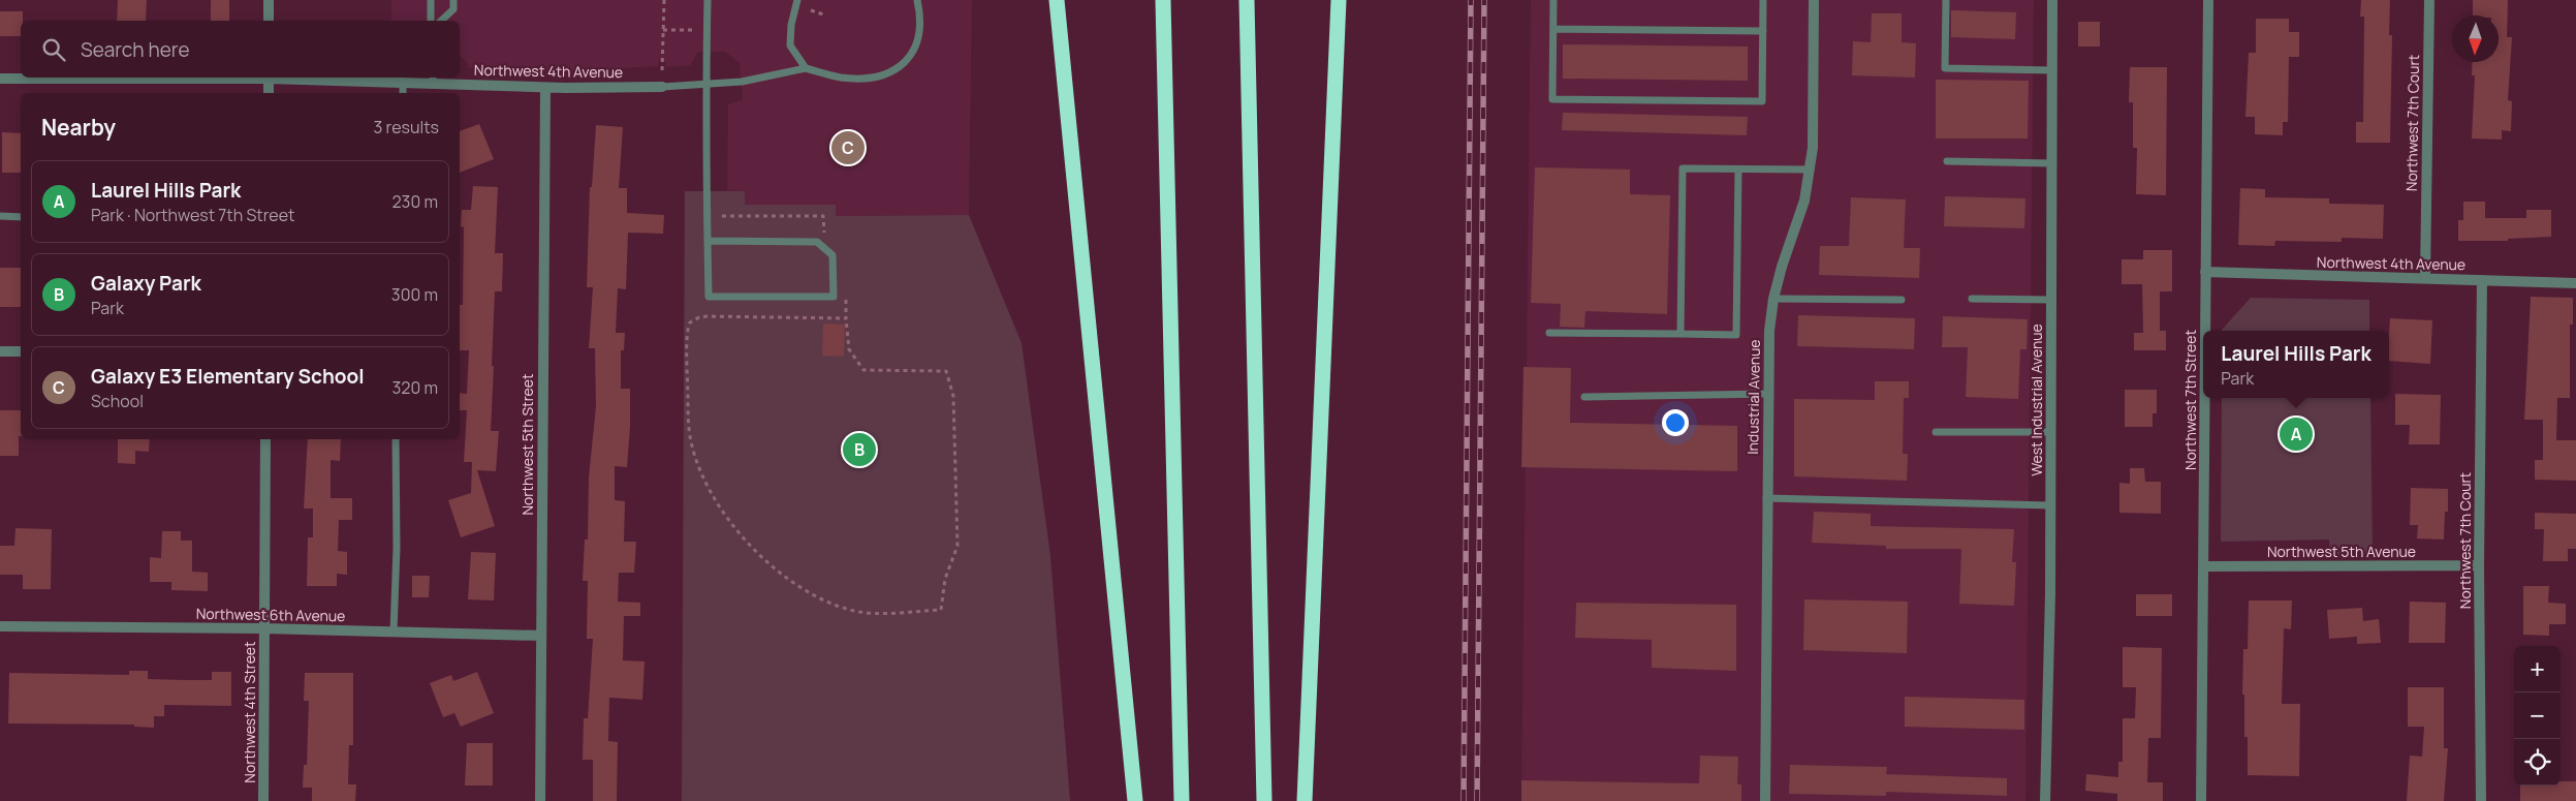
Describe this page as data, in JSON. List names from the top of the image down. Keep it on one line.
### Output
{"streets":{"street":["Northwest 4th Avenue","Northwest 7th Court","Industrial Avenue","West Industrial Avenue","Northwest 7th Street","Northwest 5th Street","Northwest 5th Avenue","Northwest 6th Avenue","Northwest 4th Street"]},"crossings":[["Northwest 4th Avenue","Northwest 7th Court"],["Northwest 4th Avenue","Northwest 7th Street"],["Northwest 4th Avenue","Northwest 5th Street"],["Northwest 7th Court","Northwest 5th Avenue"],["Northwest 7th Street","Northwest 5th Avenue"],["Northwest 5th Street","Northwest 6th Avenue"],["Northwest 6th Avenue","Northwest 4th Street"]],"north":"bottom","page":{"search":"Search here","heading":["Nearby","3 results"],"pins":["C","A","B"],"list":[{"mark":"A","name":"Laurel Hills Park","note":"Park · Northwest 7th Street","value":"230 m"},{"mark":"B","name":"Galaxy Park","note":"Park","value":"300 m"},{"mark":"C","name":"Galaxy E3 Elementary School","note":"School","value":"320 m"}],"popup":["Laurel Hills Park","Park"],"map_buttons":["+","−"]}}
